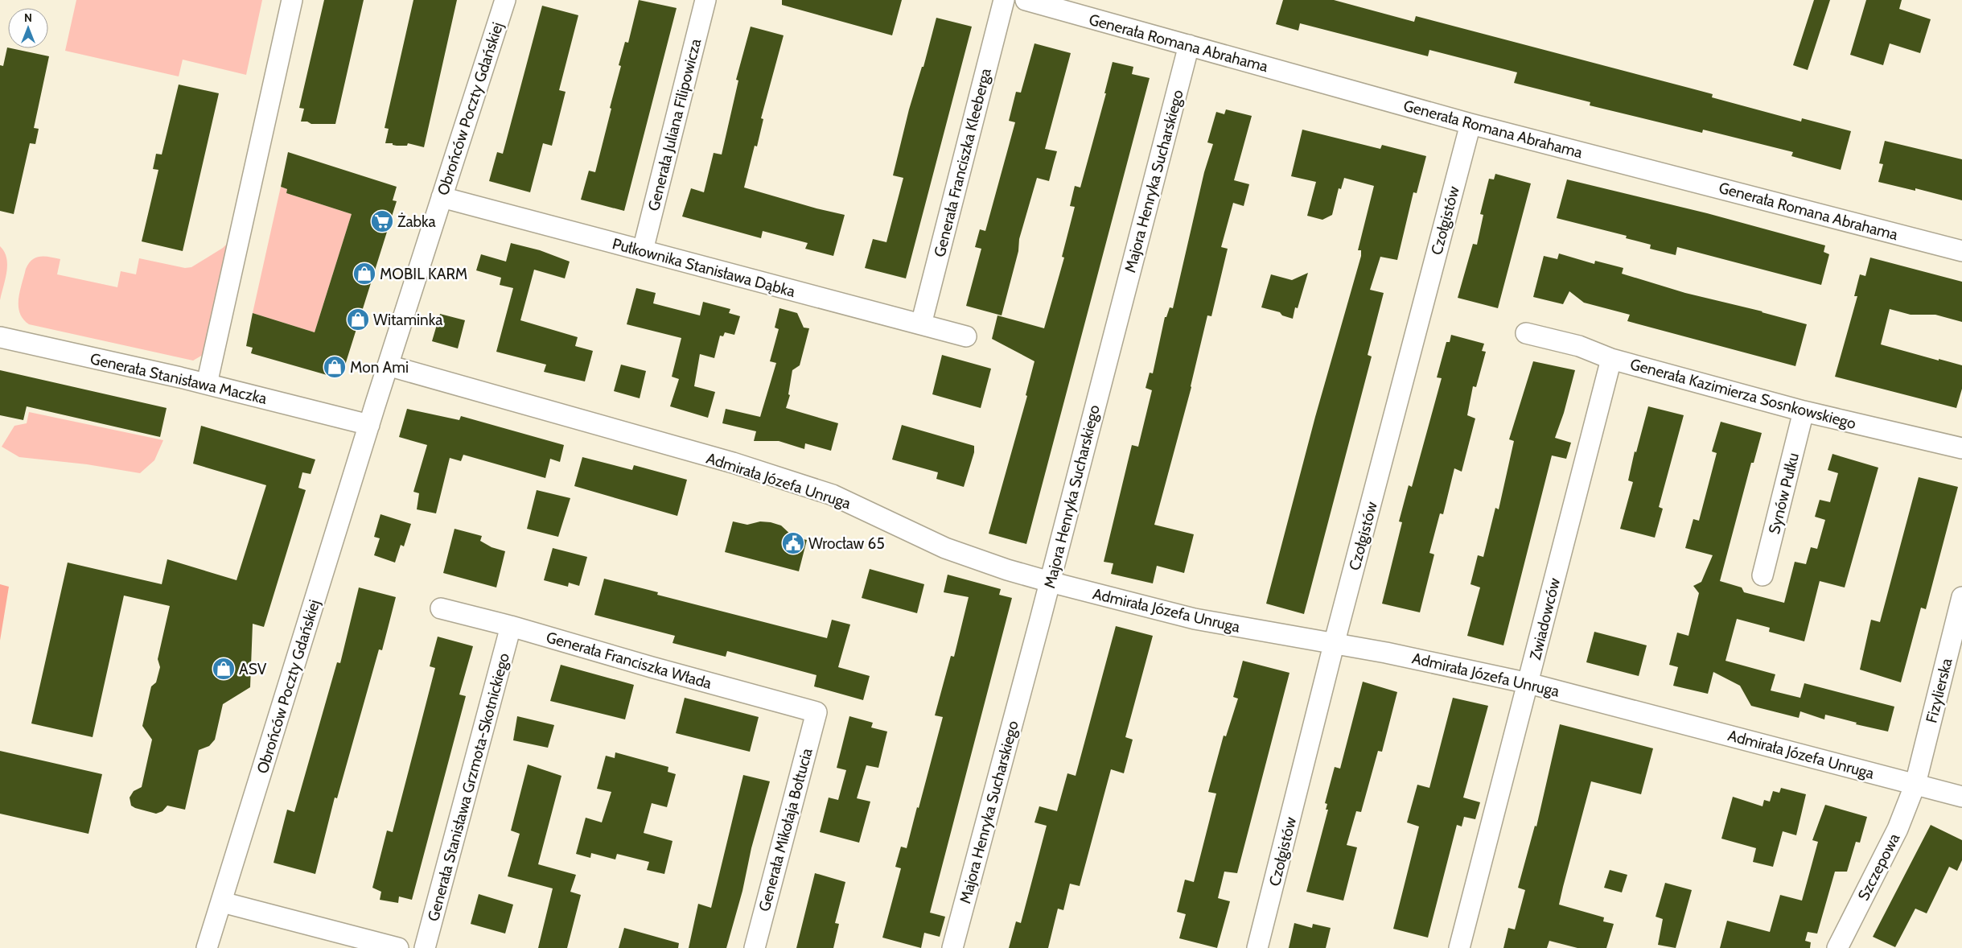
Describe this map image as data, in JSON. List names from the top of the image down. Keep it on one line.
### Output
{"streets":{"street":["Generała Romana Abrahama","Obrońców Poczty Gdańskiej","Generała Juliana Filipowicza","Generała Franciszka Kleeberga","Majora Henryka Sucharskiego","Czołgistów","Pułkownika Stanisława Dąbka","Generała Stanisława Maczka","Generała Kazimierza Sosnkowskiego","Admirała Józefa Unruga","Synów Pułku","Zwiadowców","Generała Franciszka Włada","Fizylierska","Generała Stanisława Grzmota-Skotnickiego","Generała Mikołaja Bołtucia","Szczepowa"]},"crossings":[["Generała Romana Abrahama","Majora Henryka Sucharskiego"],["Generała Romana Abrahama","Czołgistów"],["Obrońców Poczty Gdańskiej","Pułkownika Stanisława Dąbka"],["Obrońców Poczty Gdańskiej","Generała Stanisława Maczka"],["Obrońców Poczty Gdańskiej","Admirała Józefa Unruga"],["Generała Juliana Filipowicza","Pułkownika Stanisława Dąbka"],["Generała Franciszka Kleeberga","Pułkownika Stanisława Dąbka"],["Majora Henryka Sucharskiego","Admirała Józefa Unruga"],["Czołgistów","Admirała Józefa Unruga"],["Generała Kazimierza Sosnkowskiego","Synów Pułku"],["Generała Kazimierza Sosnkowskiego","Zwiadowców"],["Admirała Józefa Unruga","Zwiadowców"],["Admirała Józefa Unruga","Fizylierska"],["Admirała Józefa Unruga","Szczepowa"],["Generała Franciszka Włada","Generała Stanisława Grzmota-Skotnickiego"],["Generała Franciszka Włada","Generała Mikołaja Bołtucia"],["Fizylierska","Szczepowa"]],"places":{"supermarket":["Żabka"],"shop":["MOBIL KARM","Witaminka","Mon Ami","ASV"],"public building":["Wrocław 65"]},"north":"top"}
